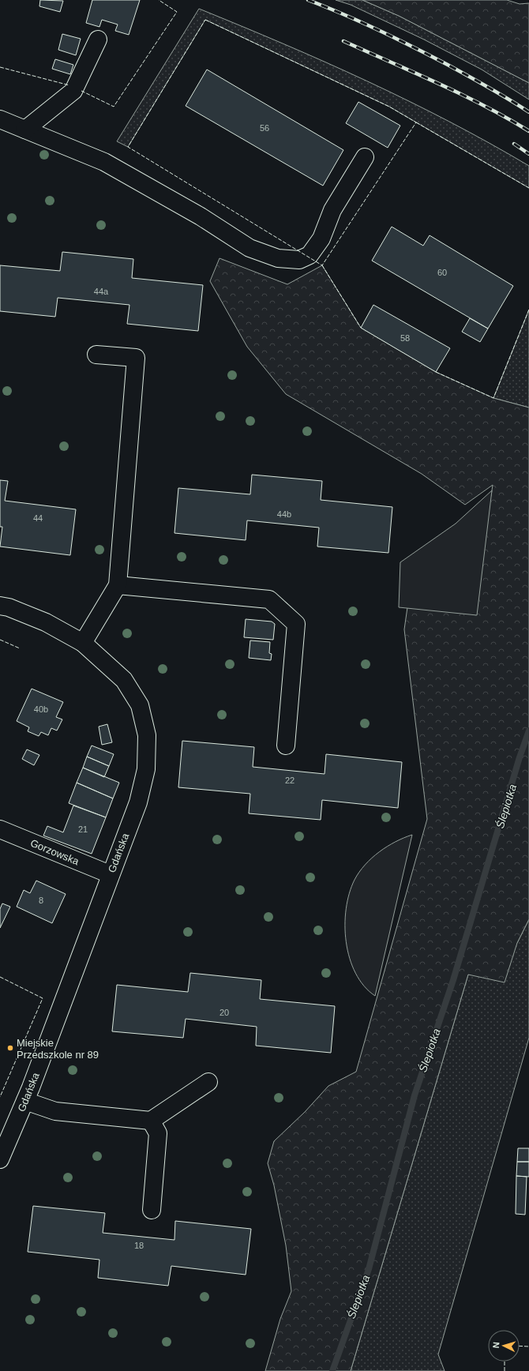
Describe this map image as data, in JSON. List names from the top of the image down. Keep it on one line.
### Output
{"streets":{"street":["Gorzowska","Gdańska"]},"crossings":[["Gorzowska","Gdańska"]],"water":["Ślepiotka"],"places":["Miejskie Przedszkole nr 89"],"house_numbers":["56","60","44a","58","44b","44","40b","22","21","8","20","18"],"north":"left"}
